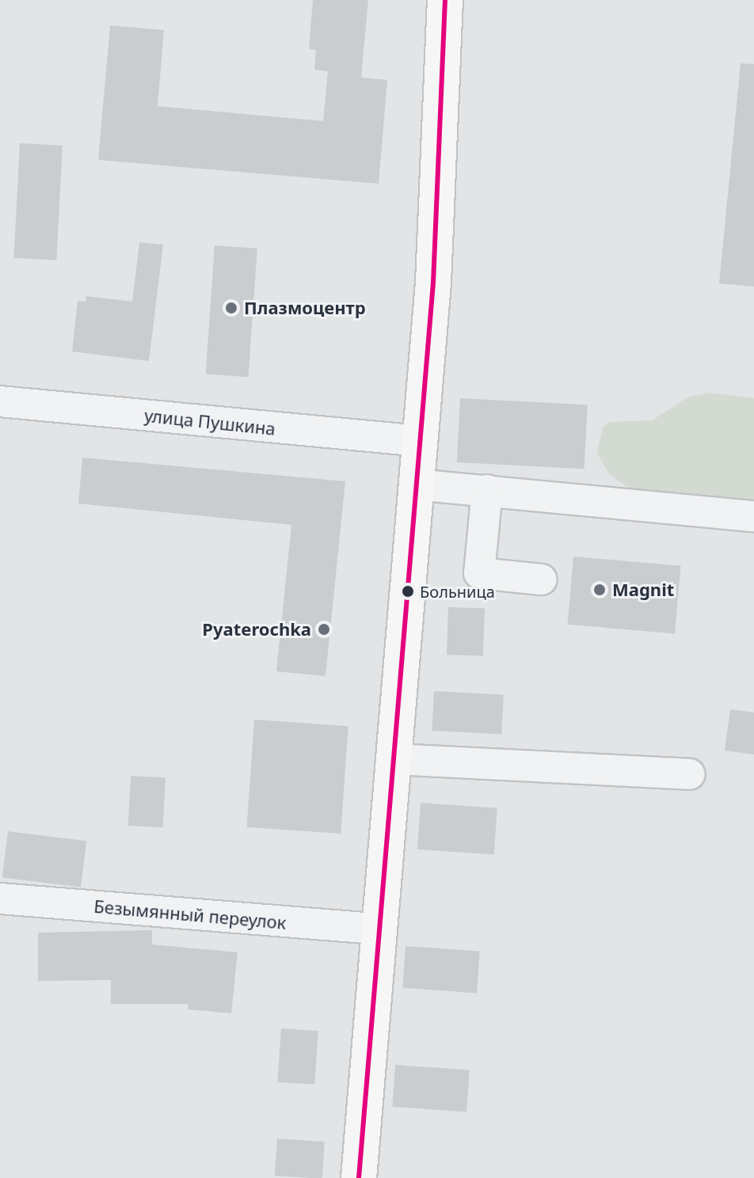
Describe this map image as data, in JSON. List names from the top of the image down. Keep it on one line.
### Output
{"streets":{"street":["улица Пушкина","Безымянный переулок"]},"places":["Плазмоцентр","Magnit","Больница","Pyaterochka"]}
